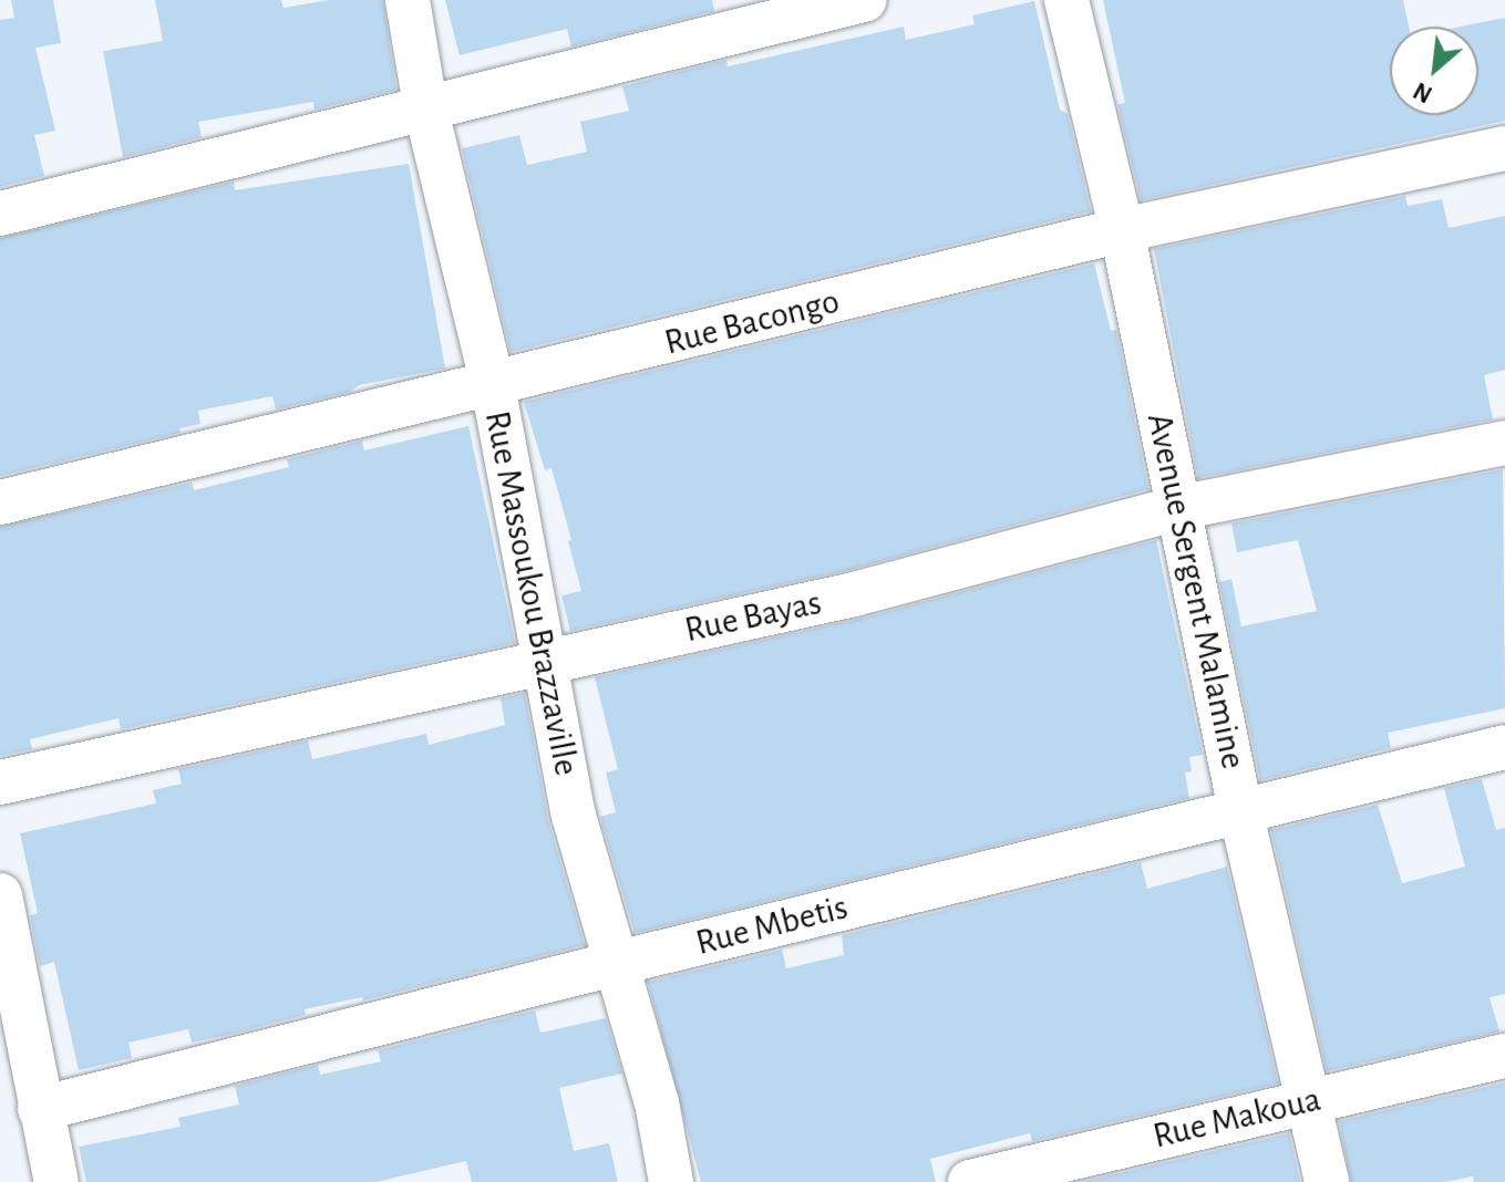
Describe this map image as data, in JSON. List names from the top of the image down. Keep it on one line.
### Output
{"streets":{"street":["Rue Bacongo","Avenue Sergent Malamine","Rue Massoukou Brazzaville","Rue Bayas","Rue Mbetis","Rue Makoua"]},"crossings":[["Rue Bacongo","Avenue Sergent Malamine"],["Rue Bacongo","Rue Massoukou Brazzaville"],["Avenue Sergent Malamine","Rue Bayas"],["Avenue Sergent Malamine","Rue Mbetis"],["Avenue Sergent Malamine","Rue Makoua"],["Rue Massoukou Brazzaville","Rue Bayas"],["Rue Massoukou Brazzaville","Rue Mbetis"]],"north":"bottom left"}
